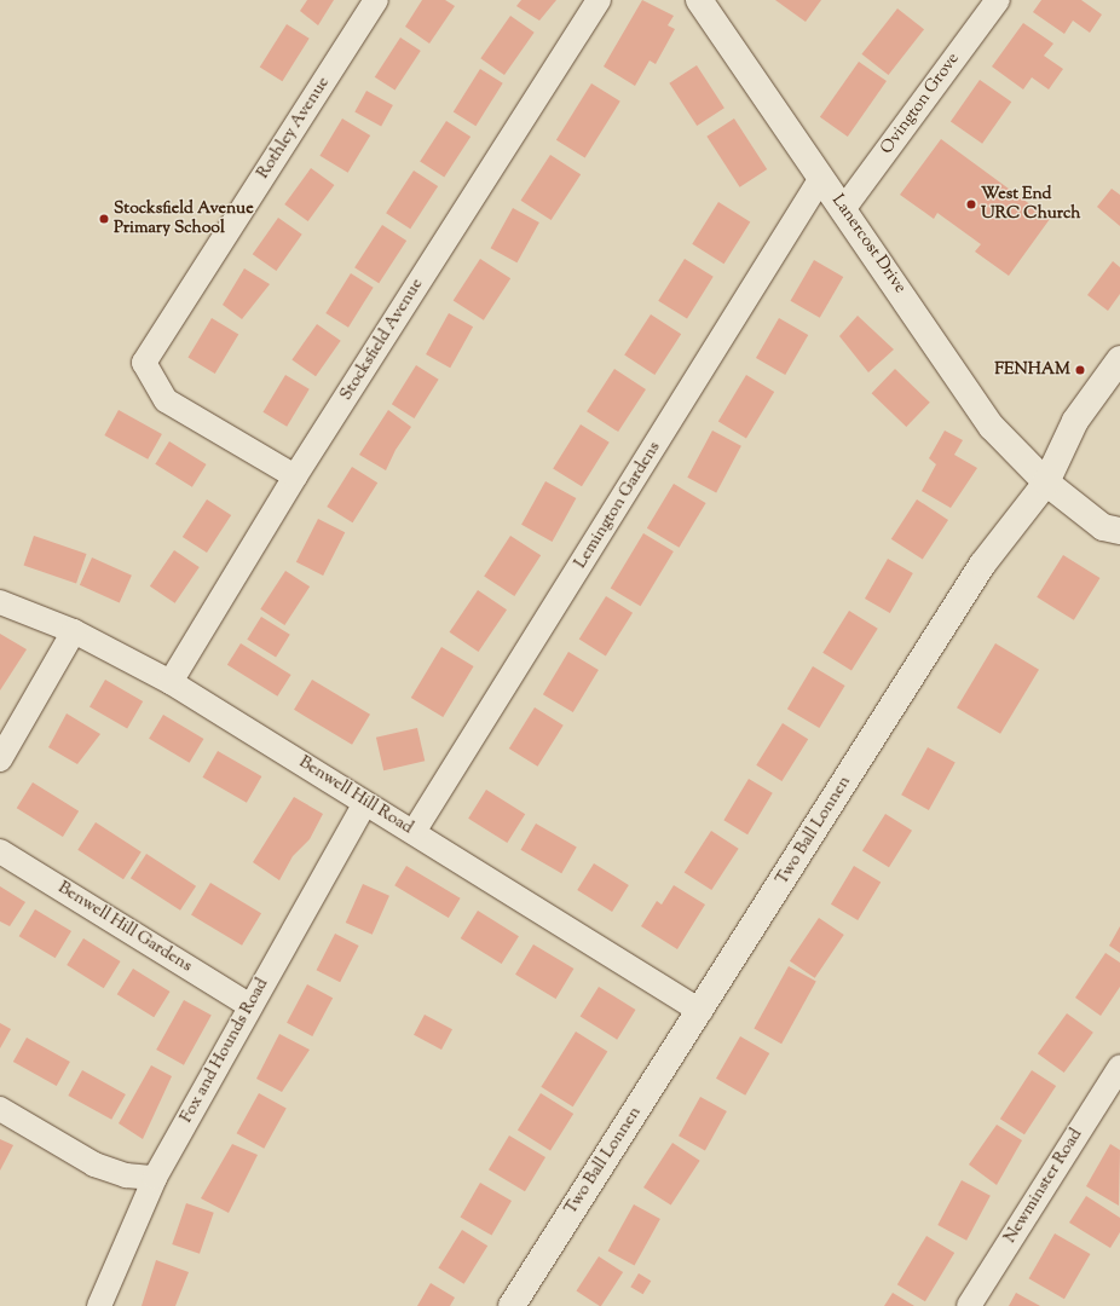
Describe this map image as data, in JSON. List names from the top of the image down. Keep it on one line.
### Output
{"streets":{"main road":["Lanercost Drive","Two Ball Lonnen"],"street":["Ovington Grove","Rothley Avenue","Stocksfield Avenue","Lemington Gardens","Benwell Hill Road","Benwell Hill Gardens","Fox and Hounds Road","Newminster Road"]},"crossings":[["Ovington Grove","Lanercost Drive"],["Rothley Avenue","Stocksfield Avenue"],["Lanercost Drive","Lemington Gardens"],["Lanercost Drive","Two Ball Lonnen"],["Stocksfield Avenue","Benwell Hill Road"],["Lemington Gardens","Benwell Hill Road"],["Benwell Hill Road","Two Ball Lonnen"],["Benwell Hill Road","Fox and Hounds Road"],["Benwell Hill Gardens","Fox and Hounds Road"]],"places":["West End URC Church","Stocksfield Avenue Primary School","FENHAM"]}
